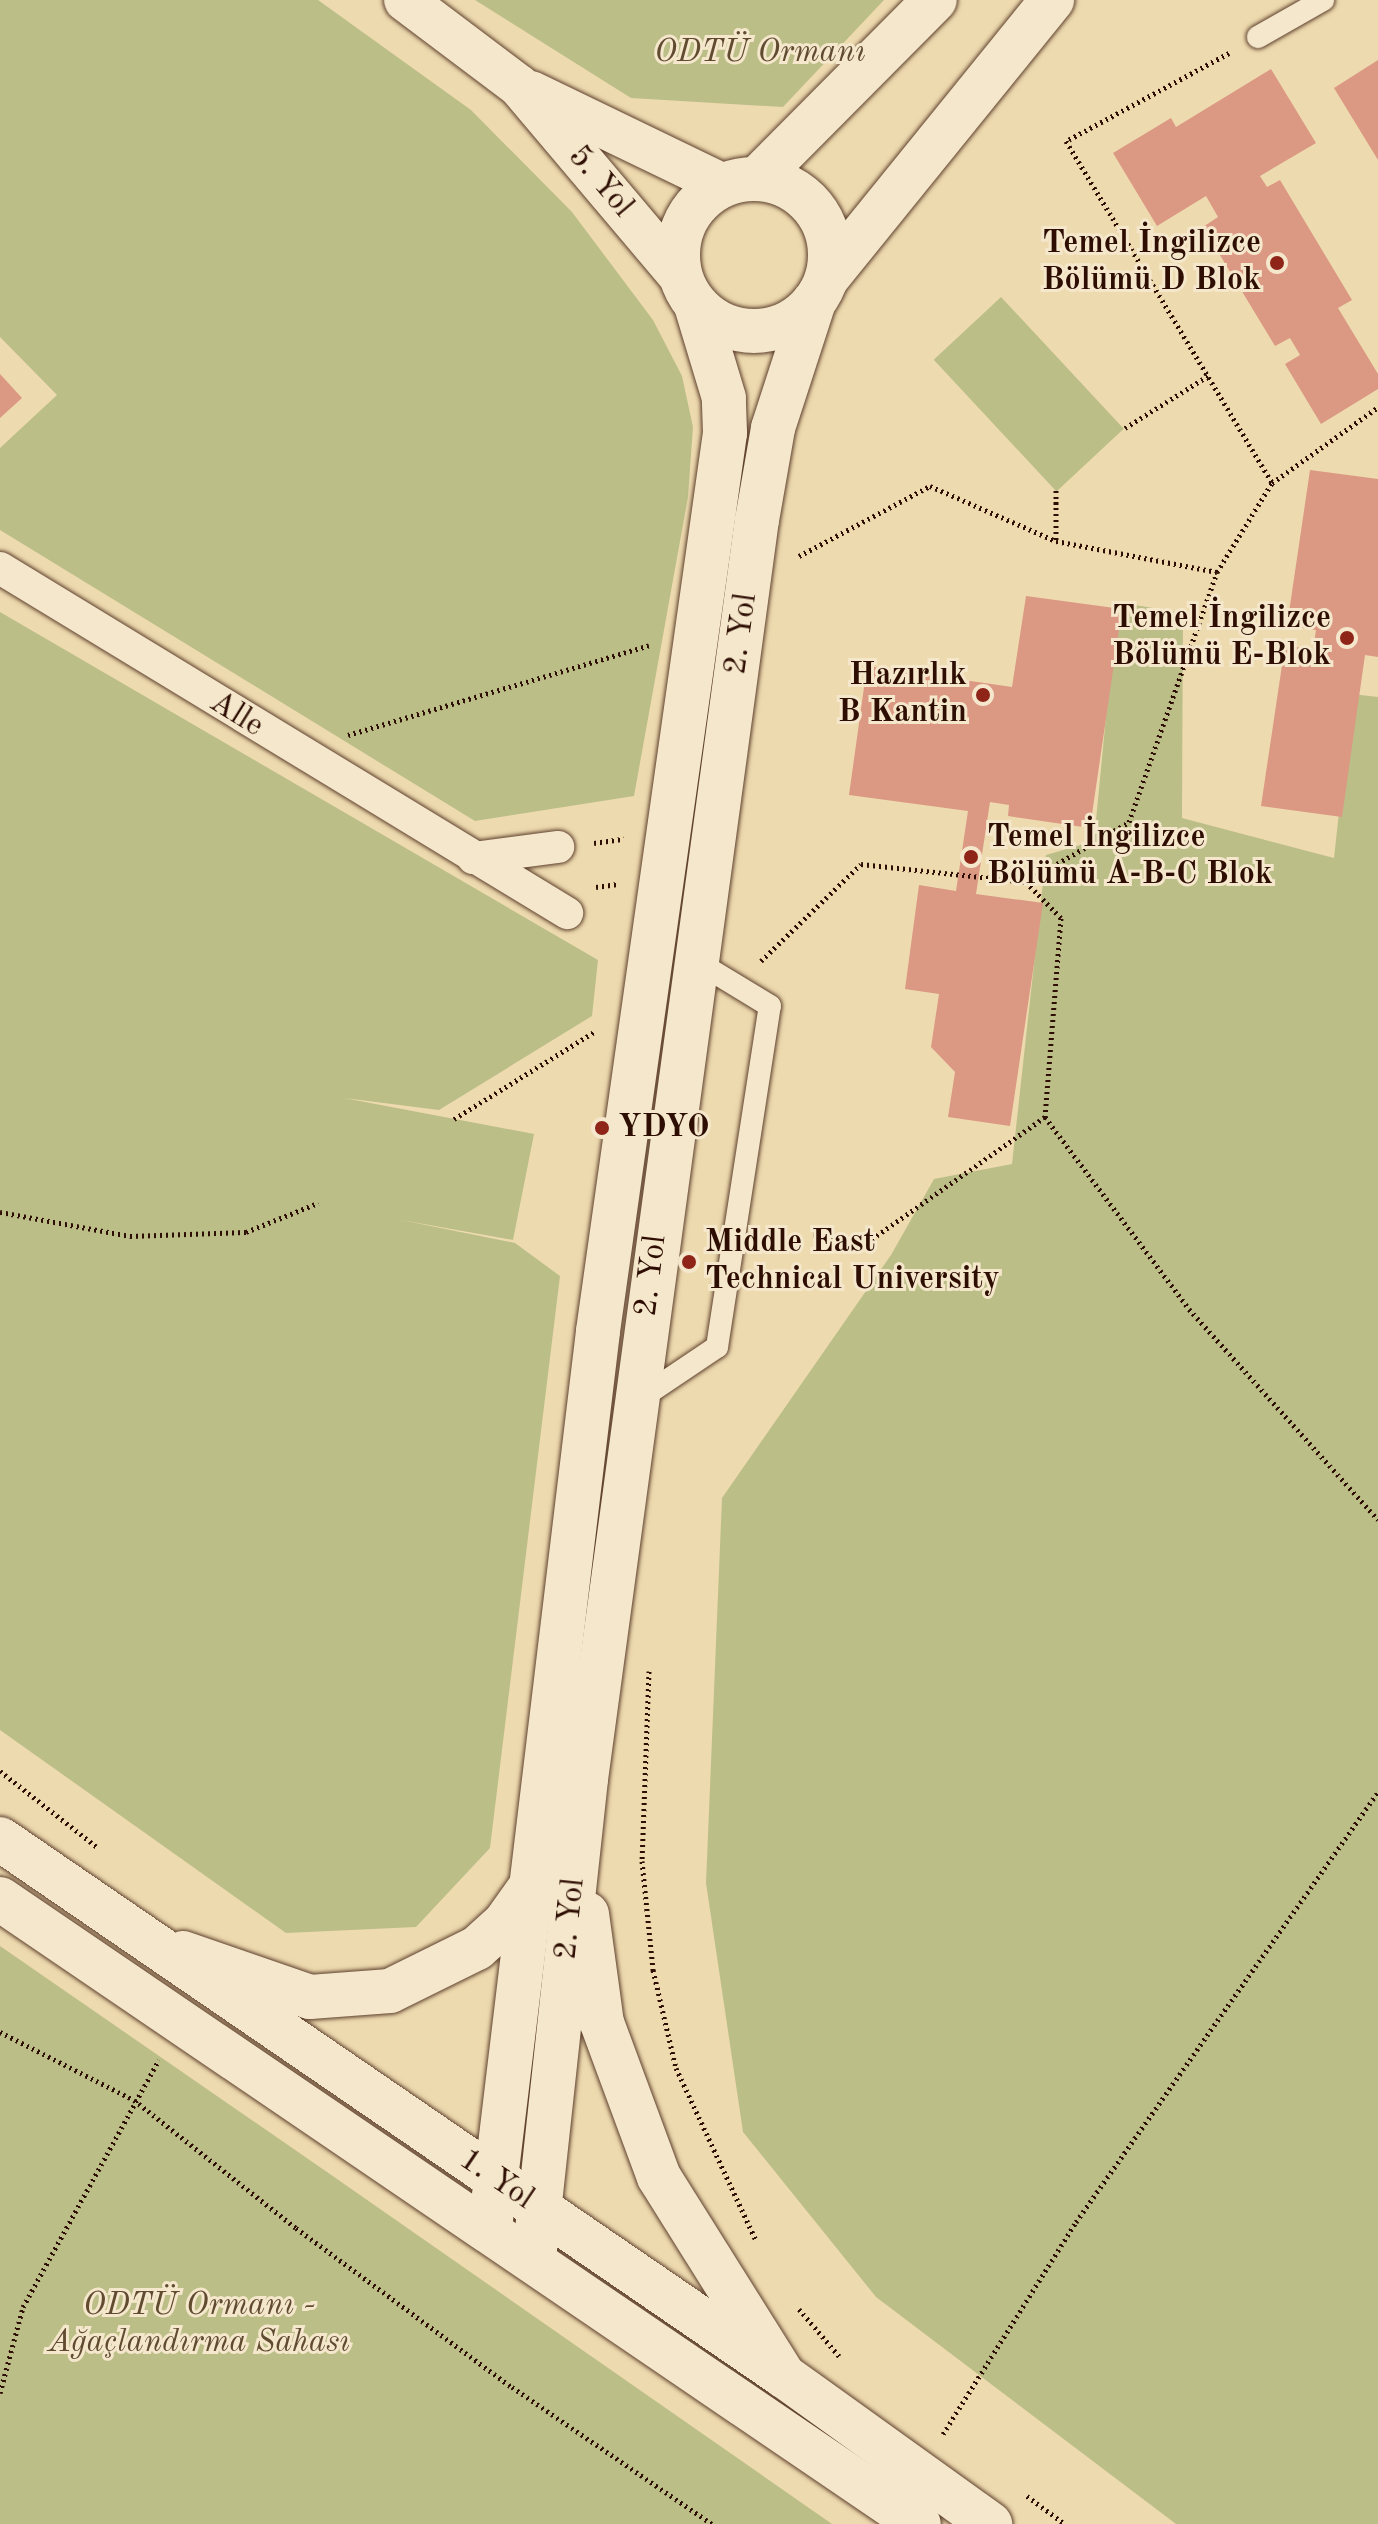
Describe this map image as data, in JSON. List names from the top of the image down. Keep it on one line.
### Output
{"streets":{"street":["5. Yol","2. Yol","Alle","1. Yol"]},"crossings":[["5. Yol","2. Yol"],["2. Yol","1. Yol"]],"parks":["ODTÜ Ormanı","ODTÜ Ormanı - Ağaçlandırma Sahası"],"places":["Temel İngilizce Bölümü D Blok","Temel İngilizce Bölümü E-Blok","Hazırlık B Kantin","Temel İngilizce Bölümü A-B-C Blok","YDYO","Middle East Technical University"]}
